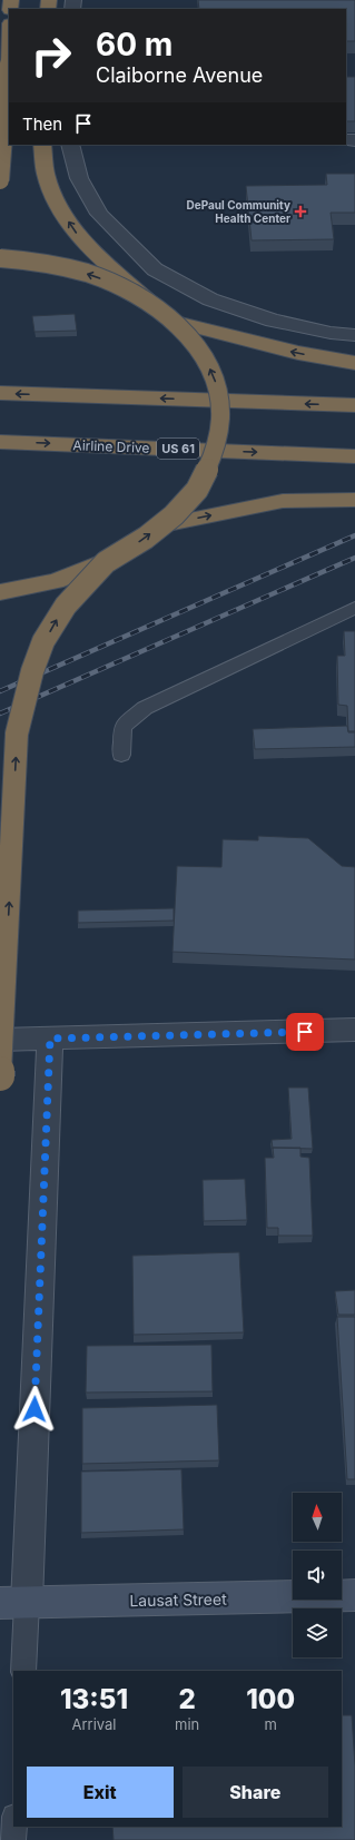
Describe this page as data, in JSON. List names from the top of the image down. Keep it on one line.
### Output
{"streets":{"highway":["Airline Drive","US 61"],"street":["Lausat Street"]},"places":{"health":["DePaul Community Health Center"]},"north":"top","page":{"turn":["60 m","Claiborne Avenue"],"then":"Then","eta":["13:51","Arrival","2","min","100","m"],"buttons":["Exit","Share"]}}
